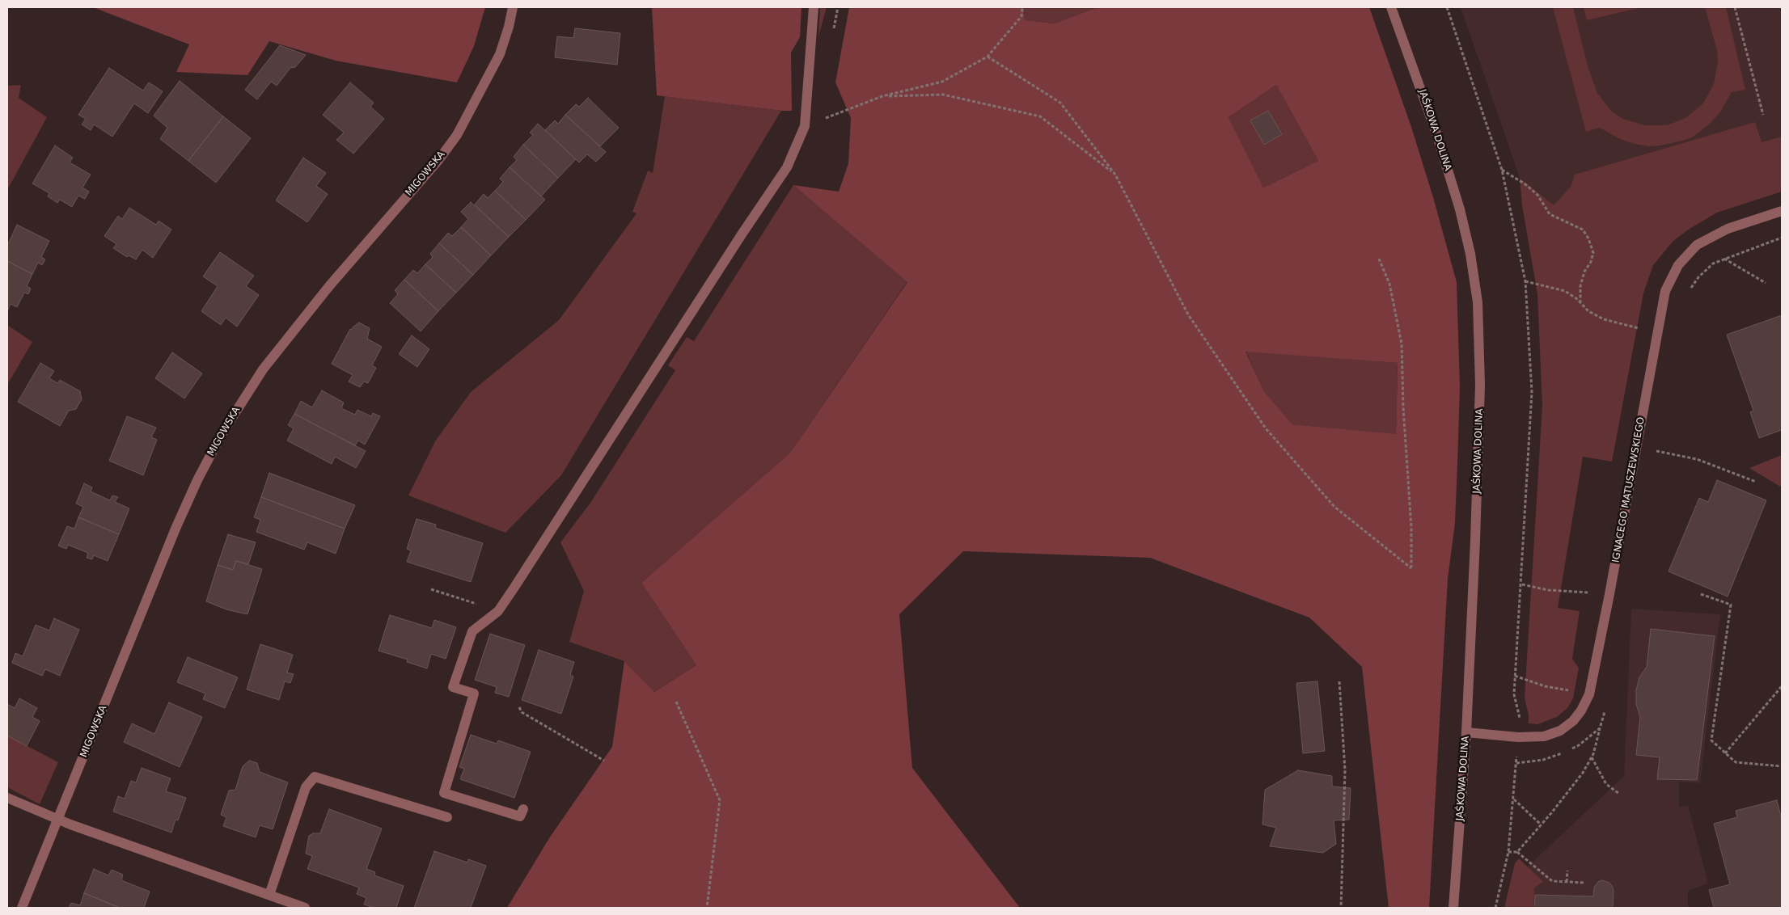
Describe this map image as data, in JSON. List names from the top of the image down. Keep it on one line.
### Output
{"streets":{"street":["JAŚKOWA DOLINA","MIGOWSKA","IGNACEGO MATUSZEWSKIEGO"]},"crossings":[["JAŚKOWA DOLINA","IGNACEGO MATUSZEWSKIEGO"]]}
